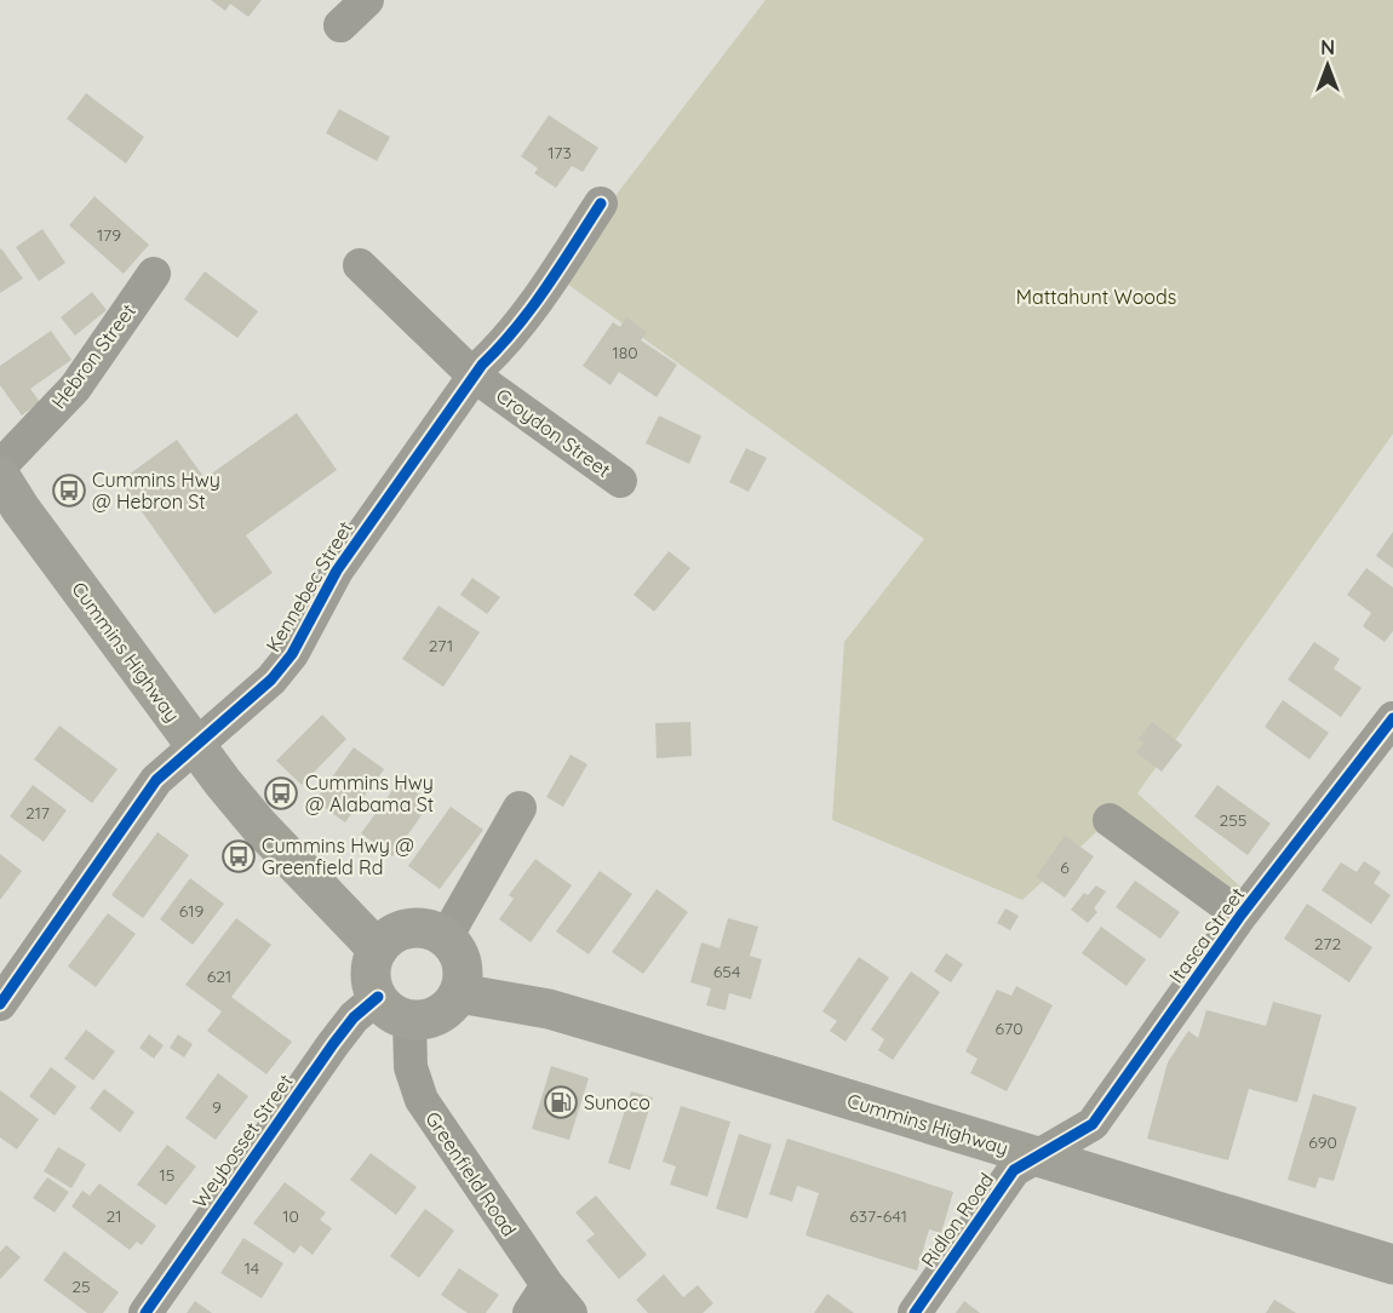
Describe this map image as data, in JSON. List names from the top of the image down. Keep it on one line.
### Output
{"streets":{"main road":["Cummins Highway"],"street":["Hebron Street","Croydon Street","Kennebec Street","Itasca Street","Weybosset Street","Greenfield Road","Ridlon Road"]},"crossings":[["Croydon Street","Kennebec Street"],["Kennebec Street","Cummins Highway"],["Cummins Highway","Itasca Street"],["Cummins Highway","Weybosset Street"],["Cummins Highway","Greenfield Road"],["Cummins Highway","Ridlon Road"],["Itasca Street","Ridlon Road"],["Weybosset Street","Greenfield Road"]],"parks":["Mattahunt Woods"],"places":{"bus stop":["Cummins Hwy @ Hebron St","Cummins Hwy @ Alabama St","Cummins Hwy @ Greenfield Rd"],"fuel station":["Sunoco"]},"house_numbers":["173","179","180","271","217","255","6","619","272","654","621","670","9","690","15","21","10","637-641","14","25"],"north":"top"}
